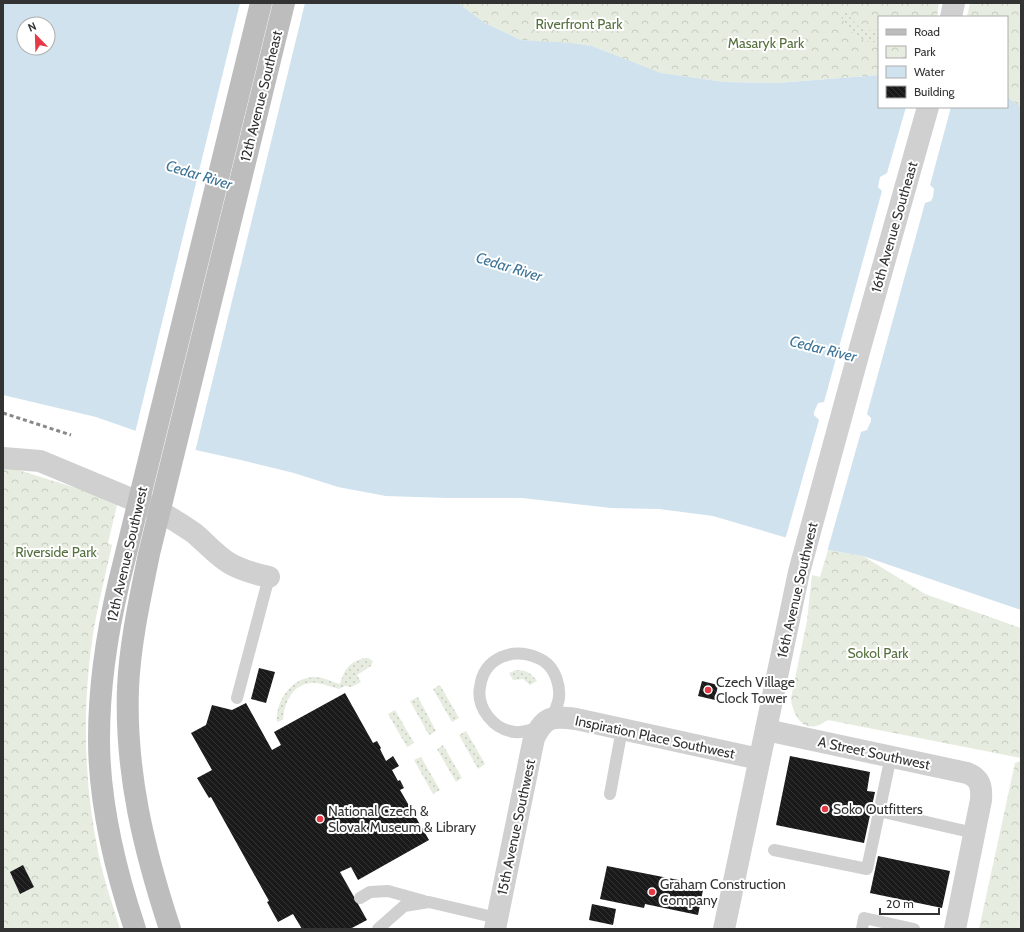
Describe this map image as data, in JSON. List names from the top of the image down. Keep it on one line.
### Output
{"streets":{"main road":["12th Avenue Southeast","12th Avenue Southwest"],"street":["16th Avenue Southeast","16th Avenue Southwest","Inspiration Place Southwest","A Street Southwest","15th Avenue Southwest"]},"crossings":[["12th Avenue Southeast","12th Avenue Southwest"],["16th Avenue Southeast","16th Avenue Southwest"],["16th Avenue Southwest","Inspiration Place Southwest"],["16th Avenue Southwest","A Street Southwest"],["Inspiration Place Southwest","15th Avenue Southwest"]],"water":["Cedar River"],"parks":["Riverfront Park","Masaryk Park","Riverside Park","Sokol Park"],"places":["Czech Village Clock Tower","Soko Outfitters","National Czech & Slovak Museum & Library","Graham Construction Company"],"legend":["Road","Park","Water","Building"],"scale_bar":"20 m","north":"top left"}
